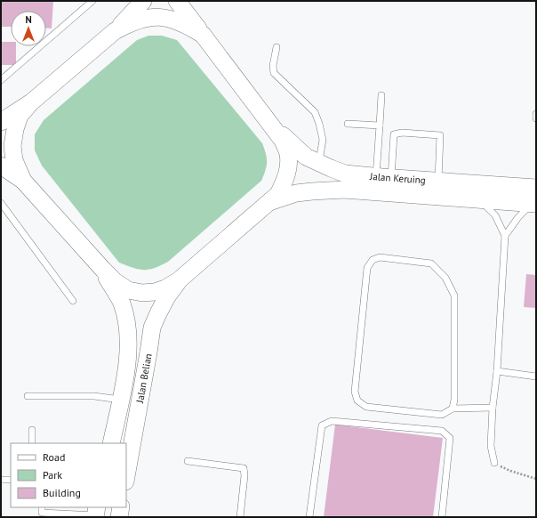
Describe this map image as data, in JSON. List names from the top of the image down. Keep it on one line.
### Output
{"streets":{"main road":["Jalan Keruing","Jalan Belian"]},"legend":["Road","Park","Building"],"north":"top"}
